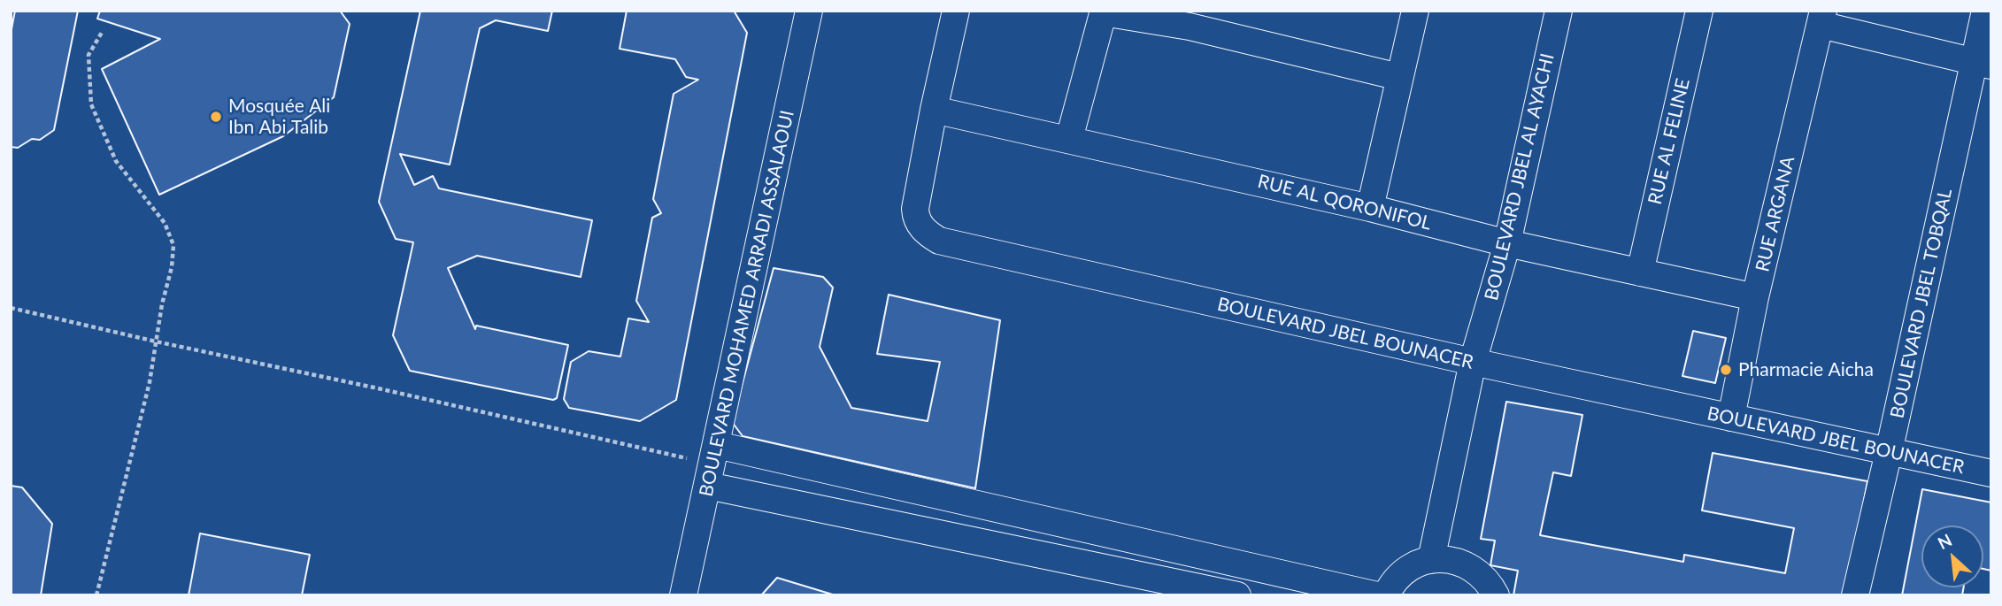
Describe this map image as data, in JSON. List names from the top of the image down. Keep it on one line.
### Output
{"streets":{"street":["RUE AL FELINE","BOULEVARD JBEL AL AYACHI","RUE AL QORONIFOL","RUE ARGANA","BOULEVARD MOHAMED ARRADI ASSALAOUI","BOULEVARD JBEL TOBQAL","BOULEVARD JBEL BOUNACER"]},"crossings":[["RUE AL FELINE","RUE AL QORONIFOL"],["BOULEVARD JBEL AL AYACHI","RUE AL QORONIFOL"],["BOULEVARD JBEL AL AYACHI","BOULEVARD JBEL BOUNACER"],["RUE AL QORONIFOL","RUE ARGANA"],["RUE AL QORONIFOL","BOULEVARD JBEL BOUNACER"],["RUE ARGANA","BOULEVARD JBEL BOUNACER"],["BOULEVARD JBEL TOBQAL","BOULEVARD JBEL BOUNACER"]],"places":["Mosquée Ali Ibn Abi Talib","Pharmacie Aicha"],"north":"top left"}
